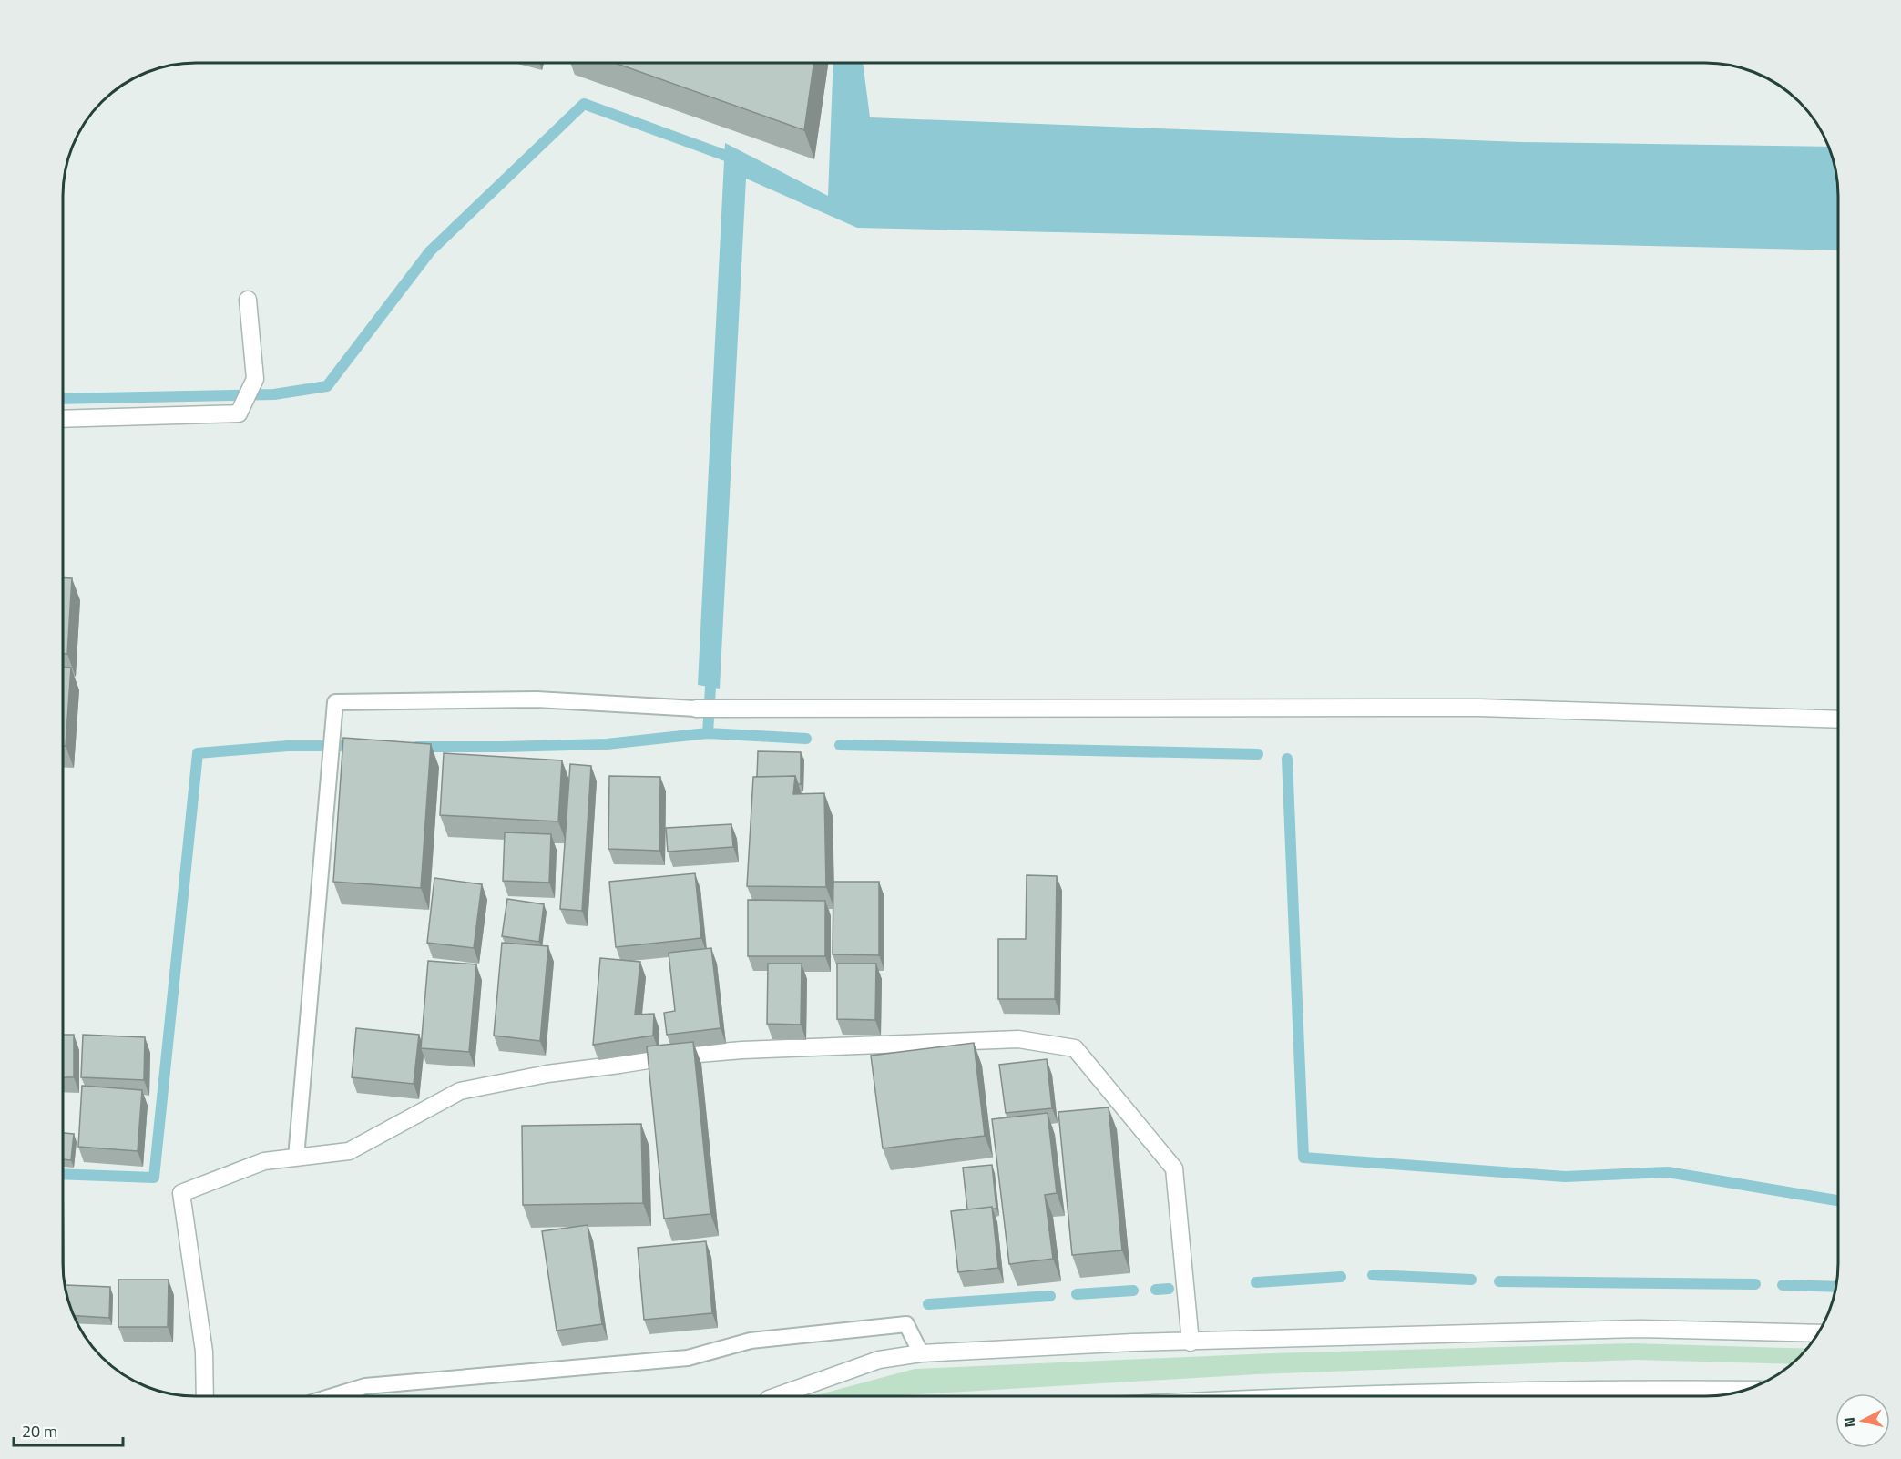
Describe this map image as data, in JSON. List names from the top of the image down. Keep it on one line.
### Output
{"scale_bar":"20 m","north":"left"}
